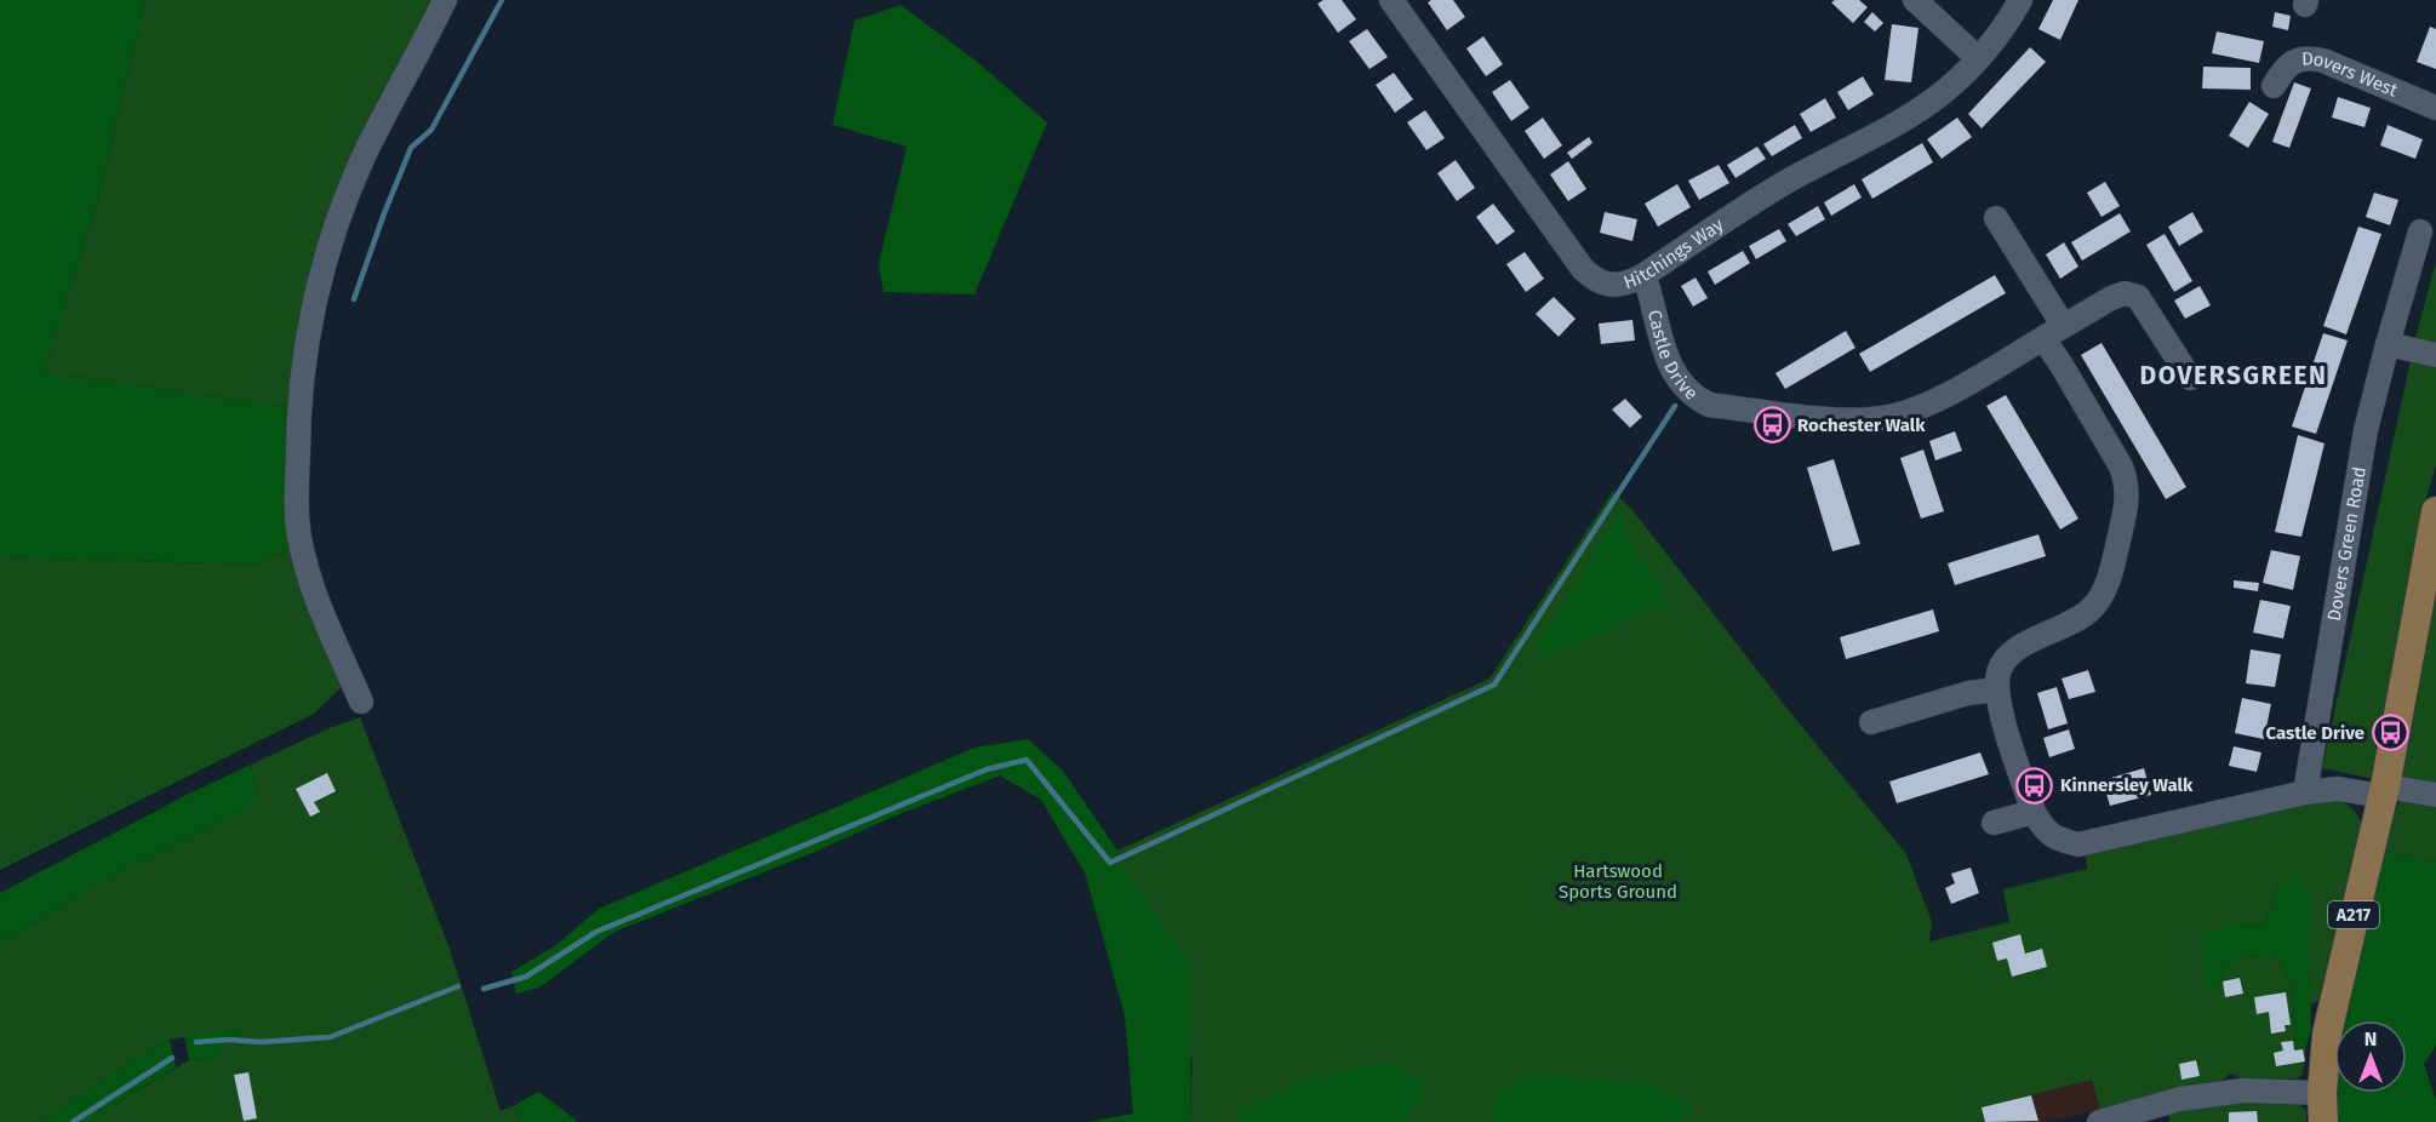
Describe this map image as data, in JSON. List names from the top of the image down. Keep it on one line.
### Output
{"streets":{"main road":["A217"],"street":["Dovers West","Hitchings Way","Castle Drive","Dovers Green Road"]},"crossings":[["Hitchings Way","Castle Drive"]],"districts":["DOVERSGREEN"],"parks":["Hartswood Sports Ground"],"places":{"bus stop":["Rochester Walk","Castle Drive","Kinnersley Walk"]},"north":"top"}
